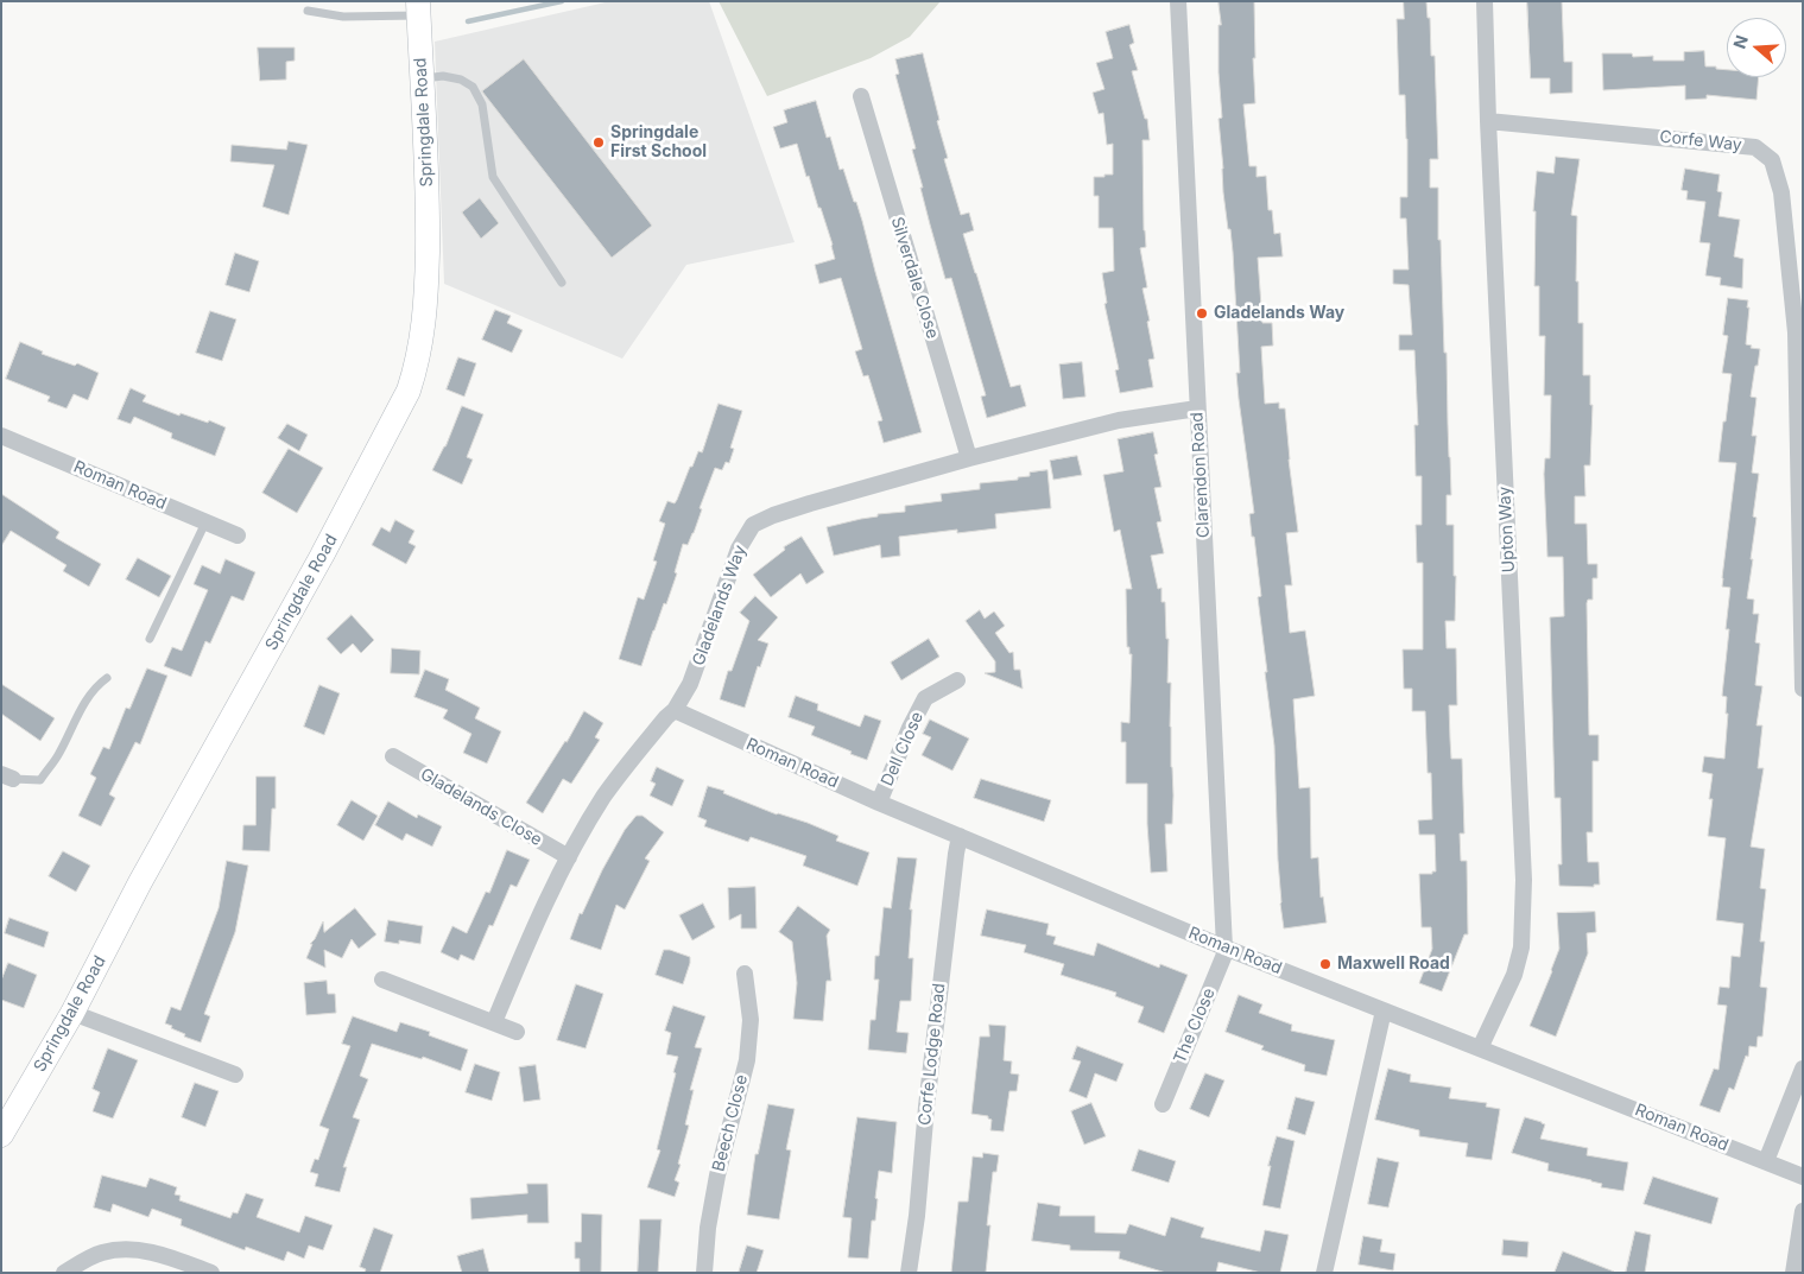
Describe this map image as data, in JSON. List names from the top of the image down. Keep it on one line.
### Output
{"streets":{"street":["Springdale Road","Corfe Way","Silverdale Close","Clarendon Road","Roman Road","Upton Way","Gladelands Way","Dell Close","Gladelands Close","The Close","Corfe Lodge Road","Beech Close"]},"crossings":[["Corfe Way","Upton Way"],["Silverdale Close","Gladelands Way"],["Clarendon Road","Roman Road"],["Clarendon Road","Gladelands Way"],["Clarendon Road","The Close"],["Roman Road","Upton Way"],["Roman Road","Gladelands Way"],["Roman Road","Dell Close"],["Roman Road","The Close"],["Roman Road","Corfe Lodge Road"],["Gladelands Way","Gladelands Close"]],"places":["Springdale First School","Gladelands Way","Maxwell Road"],"north":"left"}
